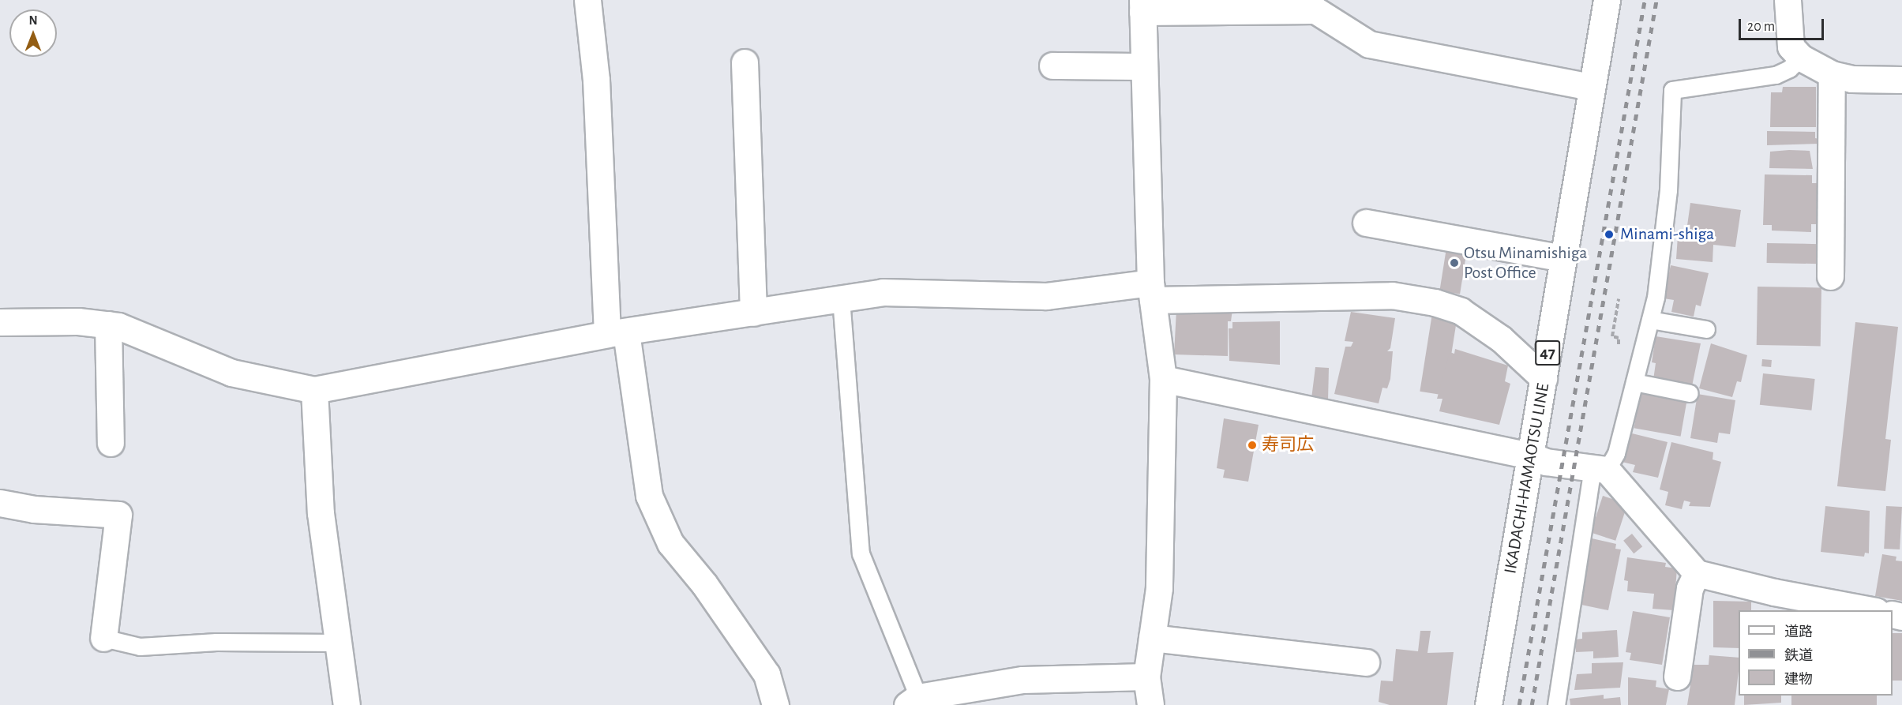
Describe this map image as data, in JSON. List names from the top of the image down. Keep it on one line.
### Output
{"streets":{"street":["47","IKADACHI-HAMAOTSU LINE"]},"places":["Minami-shiga","Otsu Minamishiga Post Office","寿司広"],"legend":["道路","鉄道","建物"],"scale_bar":"20 m","north":"top"}
